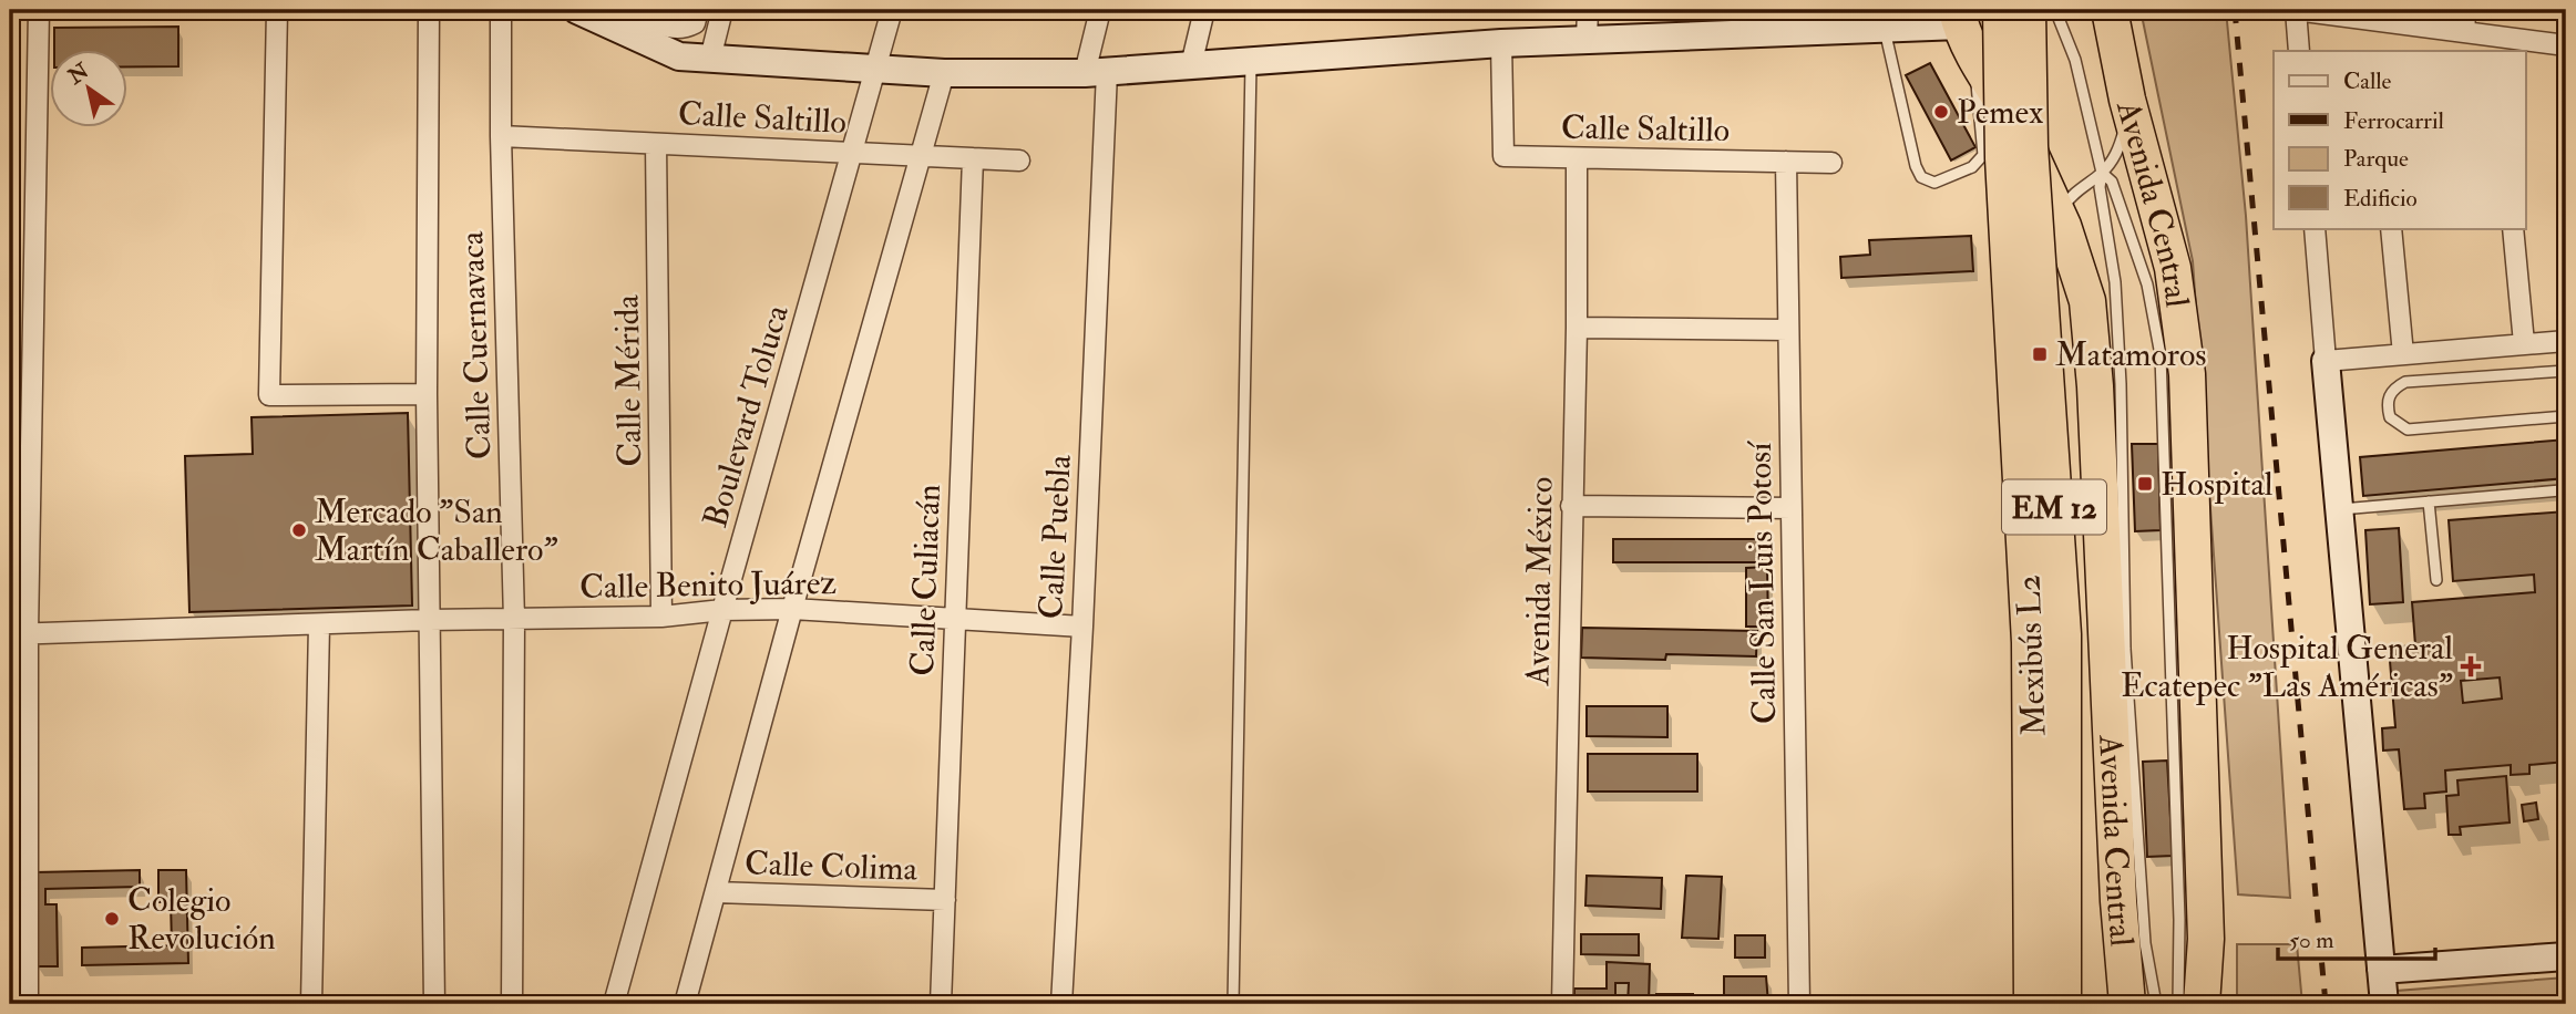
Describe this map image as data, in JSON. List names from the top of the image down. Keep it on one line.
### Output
{"streets":{"highway":["Avenida Central","EM 12"],"street":["Calle Saltillo","Calle Cuernavaca","Calle Mérida","Boulevard Toluca","Calle Puebla","Calle Culiacán","Avenida México","Calle San Luis Potosí","Calle Benito Juárez","Calle Colima"],"lane":["Mexibús L2"]},"crossings":[["Calle Saltillo","Calle Cuernavaca"],["Calle Saltillo","Calle Mérida"],["Calle Saltillo","Boulevard Toluca"],["Calle Saltillo","Calle Culiacán"],["Calle Saltillo","Avenida México"],["Calle Saltillo","Calle San Luis Potosí"],["Calle Cuernavaca","Calle Benito Juárez"],["Calle Mérida","Calle Benito Juárez"],["Boulevard Toluca","Calle Benito Juárez"],["EM 12","Mexibús L2"],["Calle Puebla","Calle Benito Juárez"],["Calle Culiacán","Calle Benito Juárez"],["Calle Culiacán","Calle Colima"]],"places":{"other":["Pemex","Mercado \"San Martín Caballero\"","Colegio Revolución"],"transit":["Matamoros","Hospital"],"health":["Hospital General Ecatepec \"Las Américas\""]},"legend":["Calle","Ferrocarril","Parque","Edificio"],"scale_bar":"50 m","north":"top left"}
